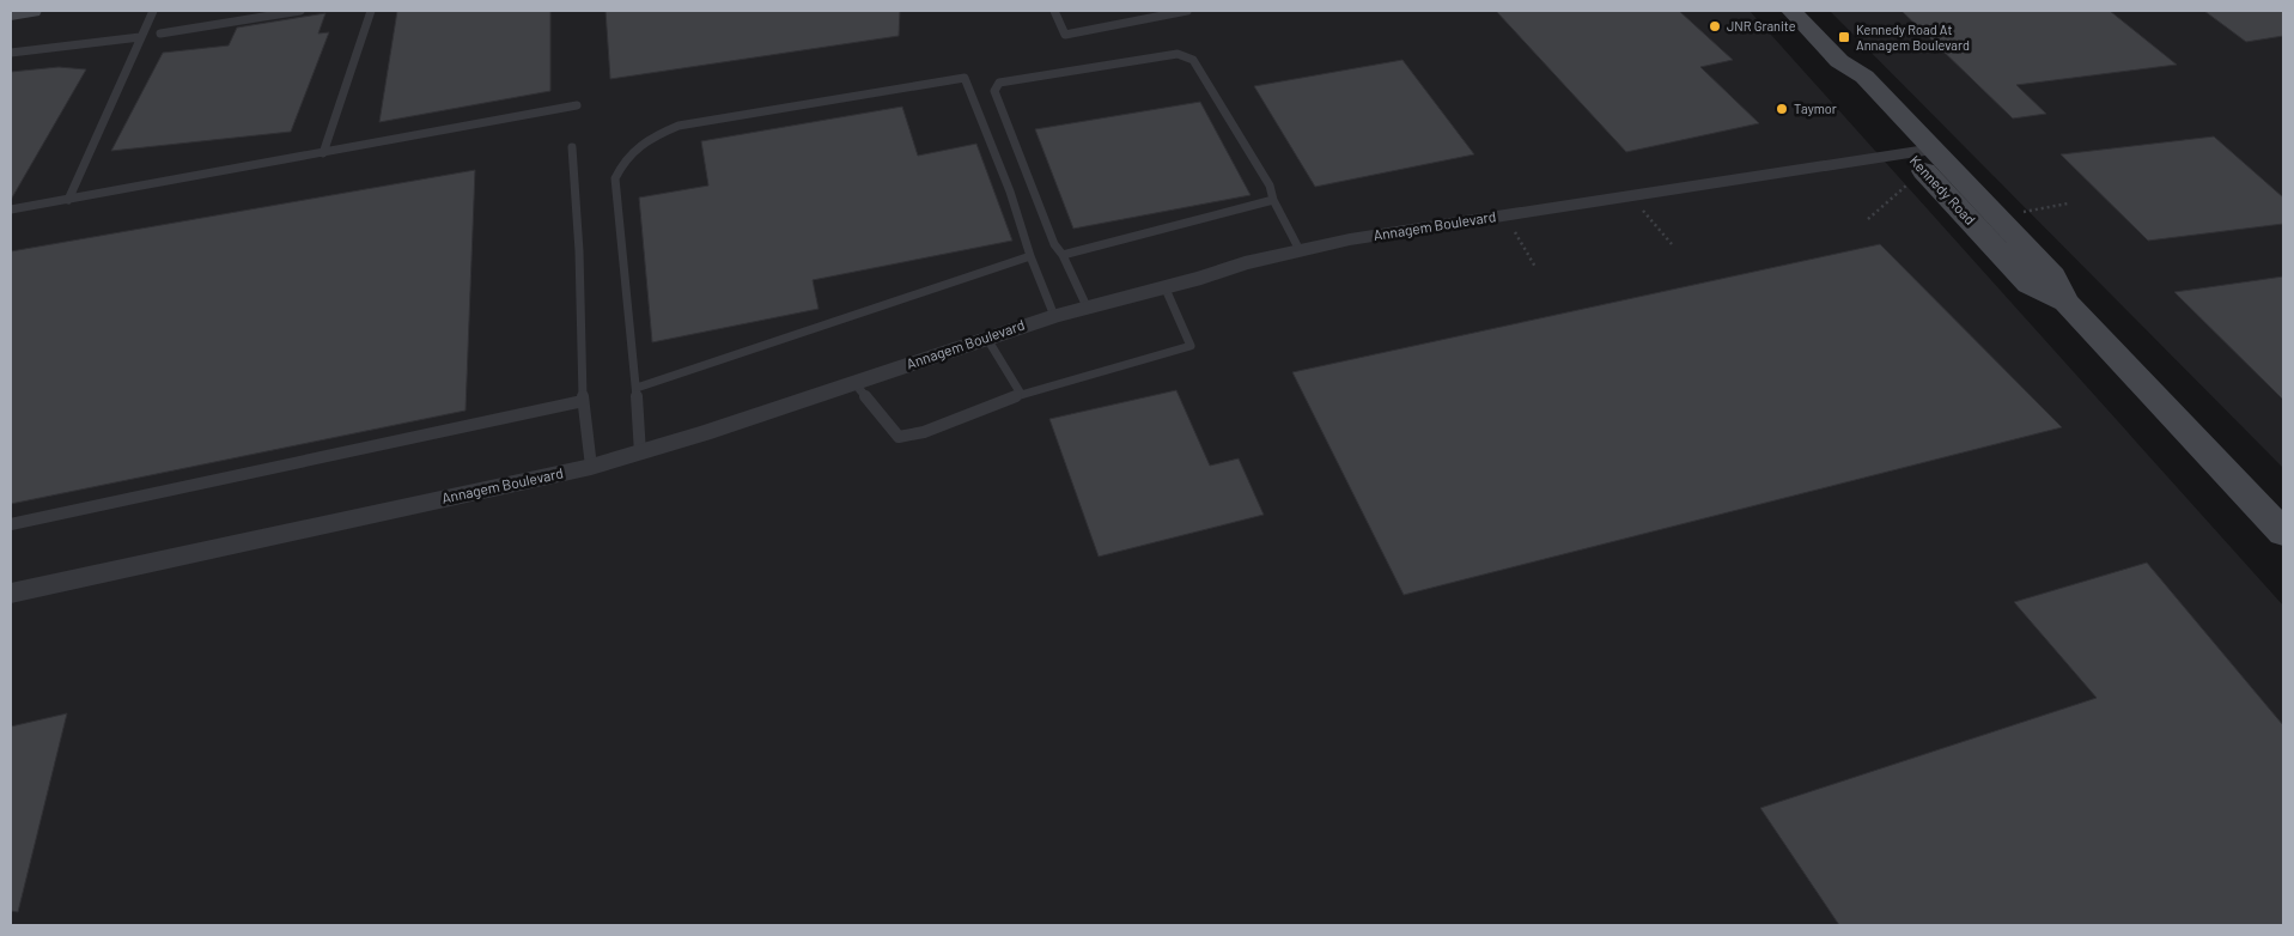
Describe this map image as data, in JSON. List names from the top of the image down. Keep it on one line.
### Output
{"streets":{"main road":["Kennedy Road"],"street":["Annagem Boulevard"]},"crossings":[["Kennedy Road","Annagem Boulevard"]],"places":{"other":["JNR Granite","Taymor"],"transit":["Kennedy Road At Annagem Boulevard"]}}
